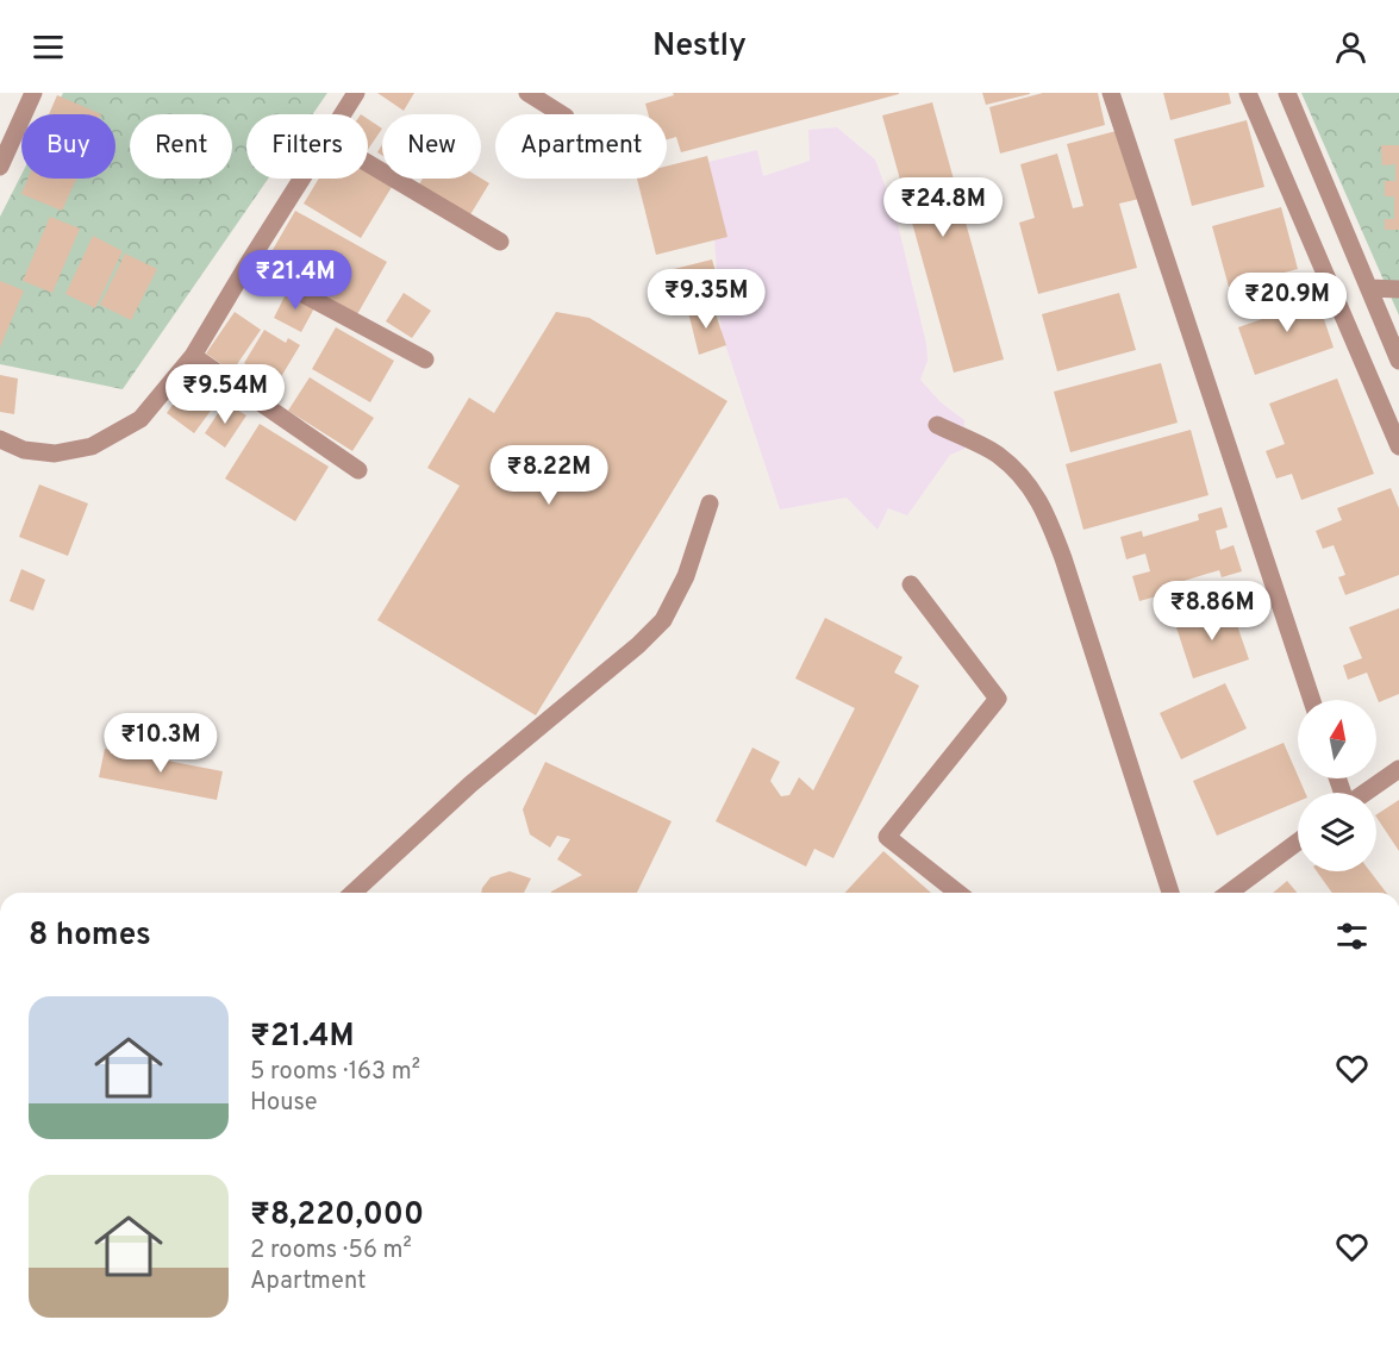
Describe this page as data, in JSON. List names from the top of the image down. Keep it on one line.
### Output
{"north":"top","page":{"header":"Nestly","chip":["Buy","Rent","Filters","New","Apartment"],"price":["₹24.8M","₹21.4M","₹9.35M","₹20.9M","₹9.54M","₹8.22M","₹8.86M","₹10.3M"],"heading":"8 homes","list":[{"name":"₹21.4M","note":"5 rooms · 163 m² · House"},{"name":"₹8,220,000","note":"2 rooms · 56 m² · Apartment"}]}}
